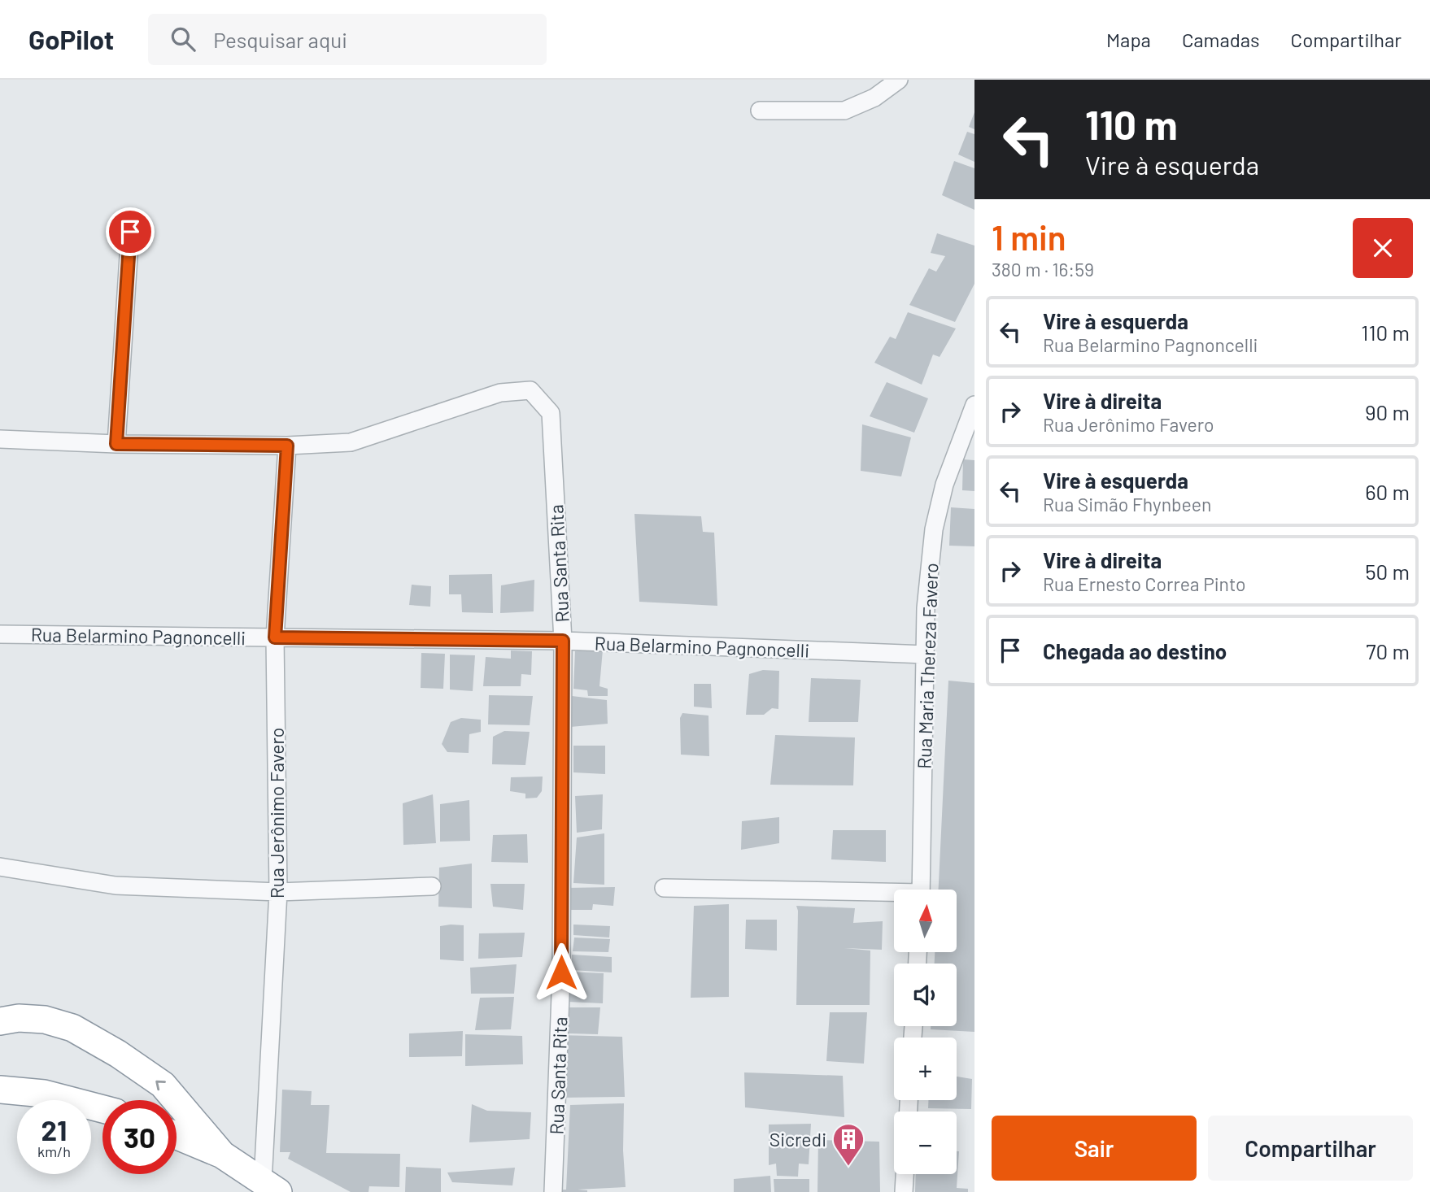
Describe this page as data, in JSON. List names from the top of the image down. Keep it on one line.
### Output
{"streets":{"street":["Rua Santa Rita","Rua Belarmino Pagnoncelli","Rua Maria Thereza Favero","Rua Jerônimo Favero"]},"crossings":[["Rua Santa Rita","Rua Belarmino Pagnoncelli"],["Rua Santa Rita","Rua Jerônimo Favero"],["Rua Belarmino Pagnoncelli","Rua Maria Thereza Favero"],["Rua Belarmino Pagnoncelli","Rua Jerônimo Favero"]],"places":{"building":["Sicredi"]},"north":"top","page":{"header":"GoPilot","search":"Pesquisar aqui","nav":["Mapa","Camadas","Compartilhar"],"turn":["110 m","Vire à esquerda"],"heading":["1 min","380 m · 16:59"],"list":[{"name":"Vire à esquerda","note":"Rua Belarmino Pagnoncelli","value":"110 m"},{"name":"Vire à direita","note":"Rua Jerônimo Favero","value":"90 m"},{"name":"Vire à esquerda","note":"Rua Simão Fhynbeen","value":"60 m"},{"name":"Vire à direita","note":"Rua Ernesto Correa Pinto","value":"50 m"},{"name":"Chegada ao destino","value":"70 m"}],"map_buttons":["+","−"],"speed":"21 km/h","limit":"30","buttons":["Sair","Compartilhar"]}}
